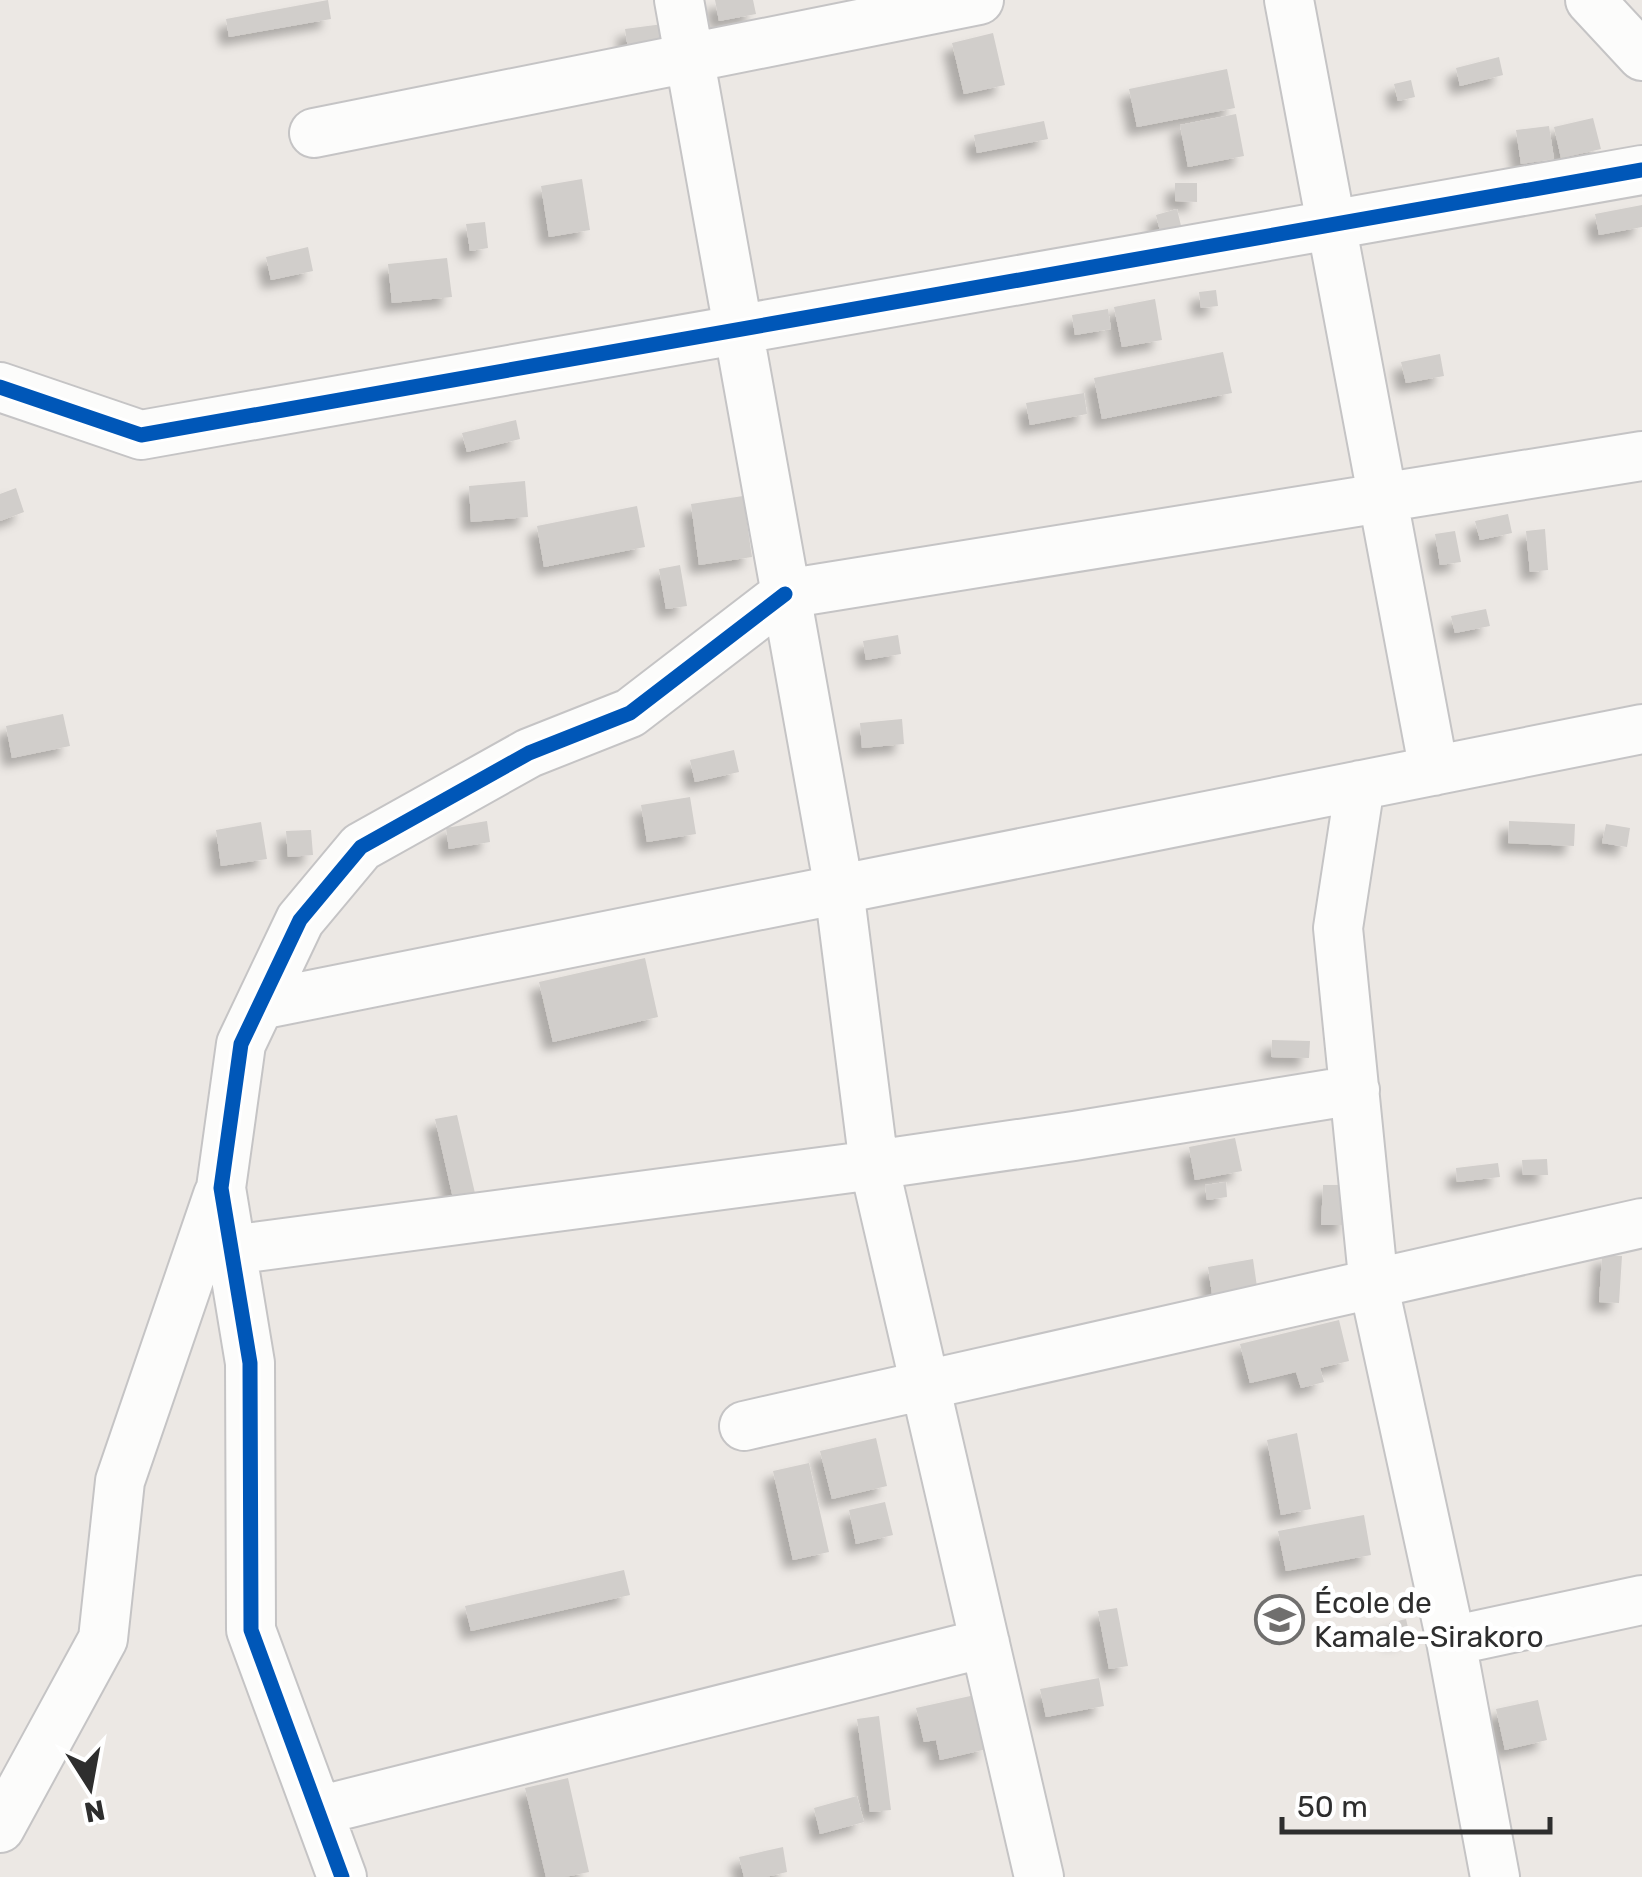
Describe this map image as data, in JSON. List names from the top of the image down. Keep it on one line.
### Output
{"places":{"school or university":["École de Kamale-Sirakoro"]},"scale_bar":"50 m","north":"bottom"}
